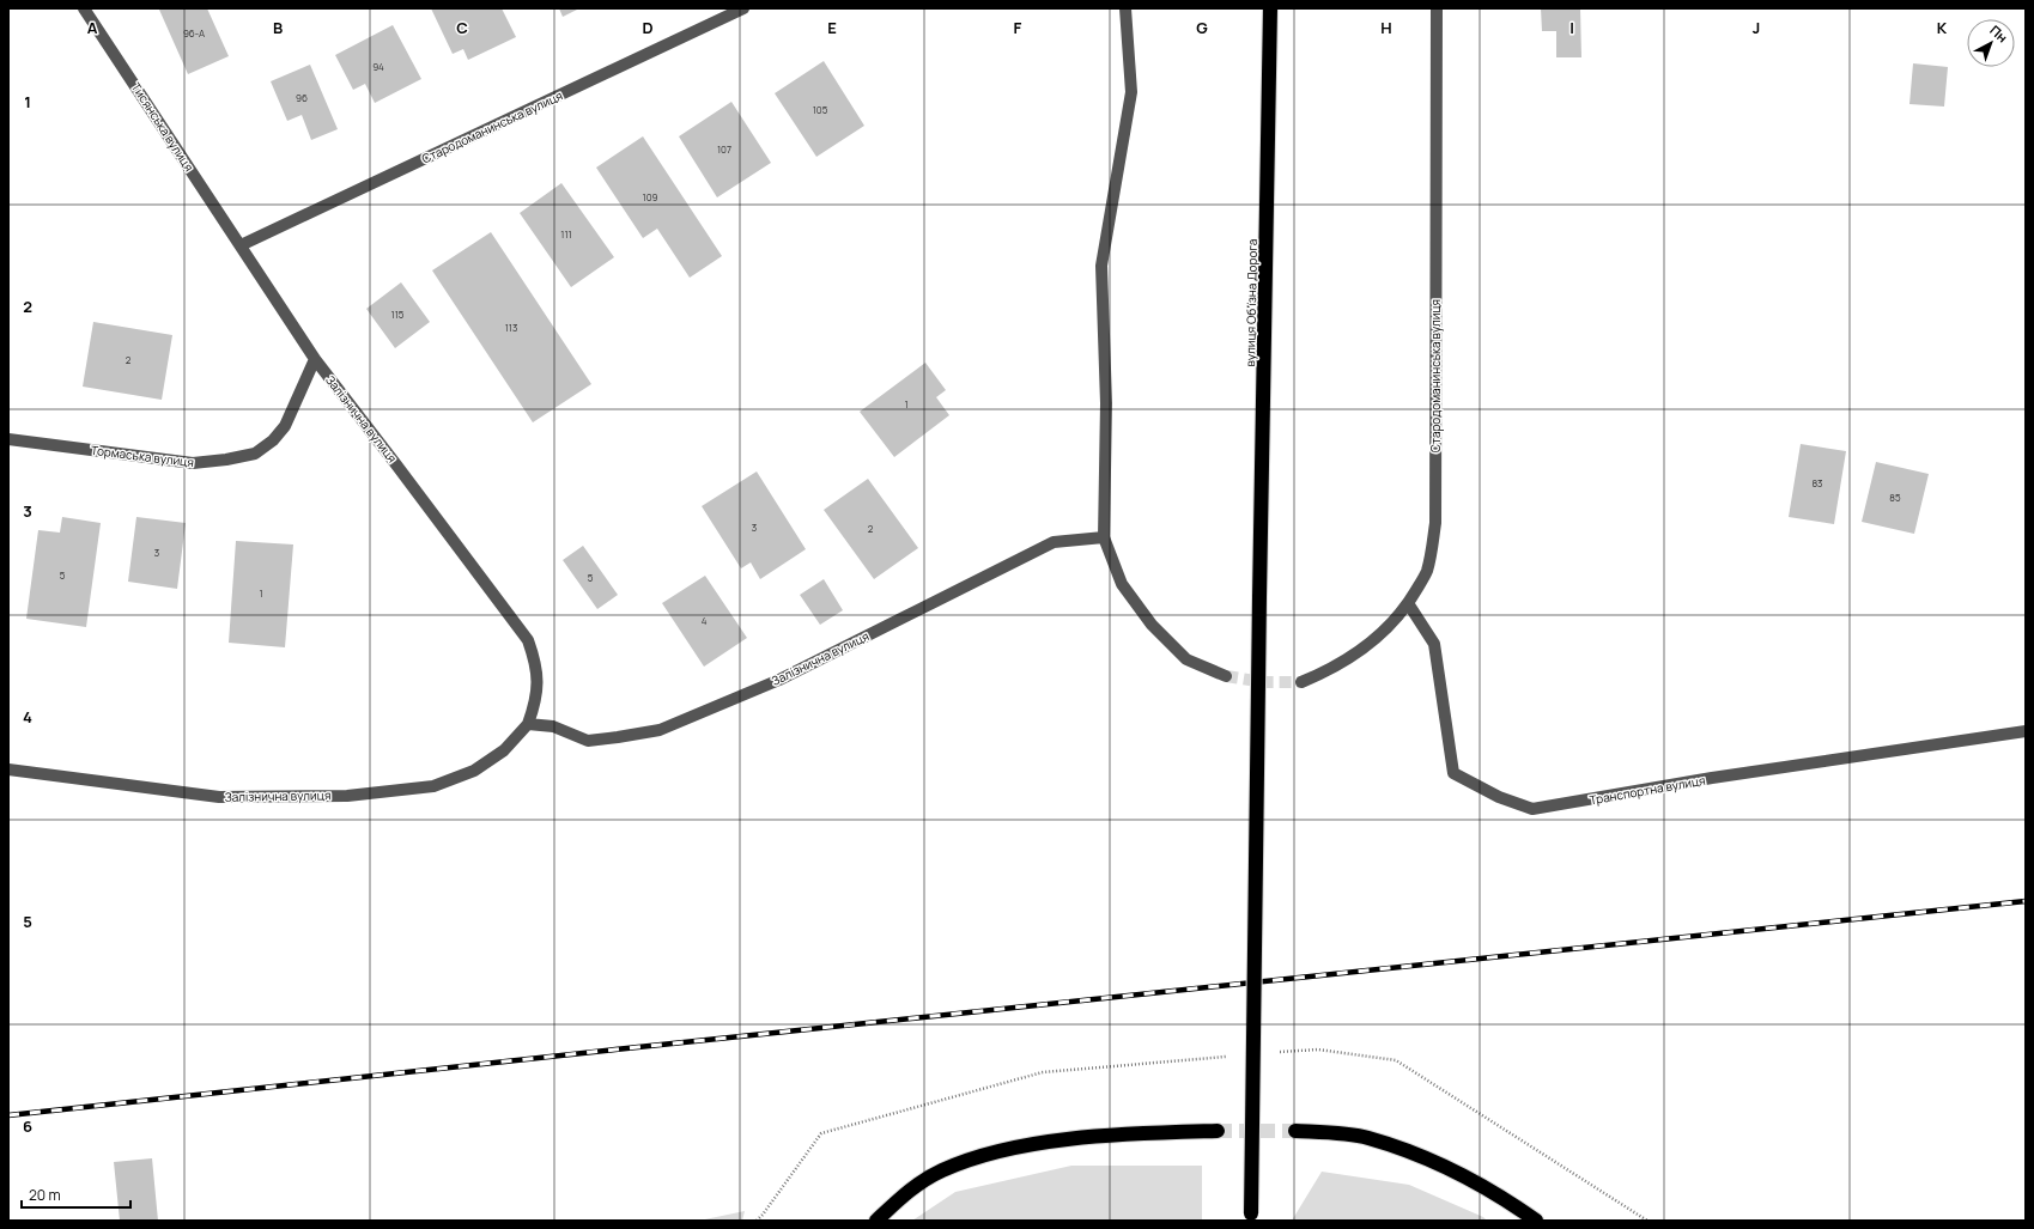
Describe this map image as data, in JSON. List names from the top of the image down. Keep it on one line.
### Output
{"streets":{"highway":["вулиця Обʼїзна Дорога"],"street":["Тисянська вулиця","Стародоманинська вулиця","Залізнична вулиця","Тормаська вулиця","Транспортна вулиця"]},"crossings":[["Тисянська вулиця","Стародоманинська вулиця"],["Стародоманинська вулиця","Транспортна вулиця"],["Залізнична вулиця","Тормаська вулиця"]],"house_numbers":["96-А","94","96","105","107","109","111","115","113","2","1","83","85","3","2","3","5","5","1","4"],"scale_bar":"20 m","north":"top right","grid":{"columns":["A","B","C","D","E","F","G","H","I","J","K"],"rows":["1","2","3","4","5","6"]}}
